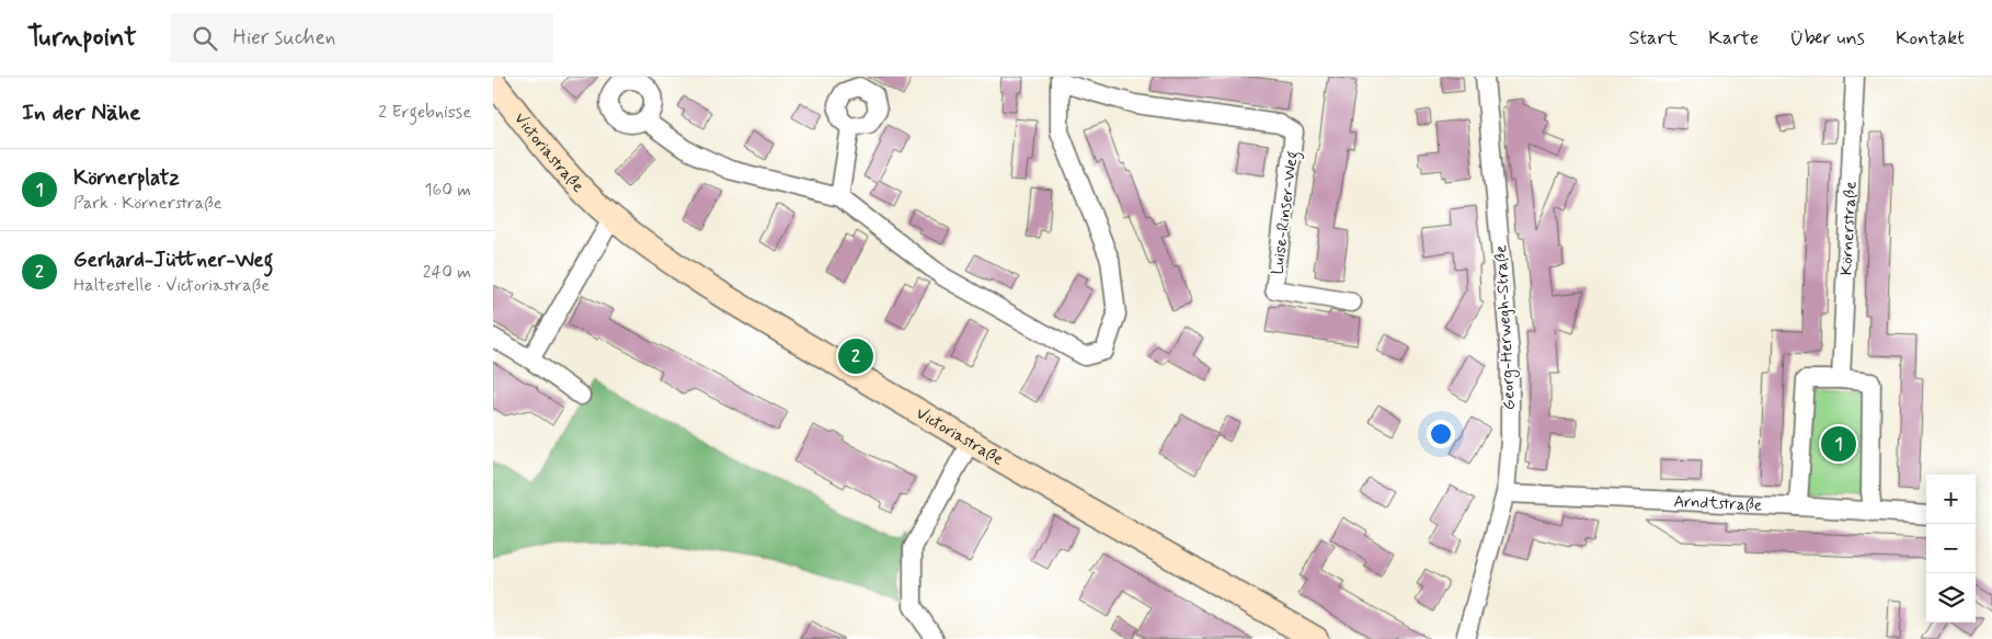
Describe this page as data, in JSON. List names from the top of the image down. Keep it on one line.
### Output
{"streets":{"main road":["Victoriastraße"],"street":["Luise-Rinser-Weg","Körnerstraße","Georg-Herwegh-Straße","Arndtstraße"]},"crossings":[["Georg-Herwegh-Straße","Arndtstraße"]],"page":{"header":"Turnpoint","search":"Hier suchen","nav":["Start","Karte","Über uns","Kontakt"],"heading":["In der Nähe","2 Ergebnisse"],"list":[{"mark":"1","name":"Körnerplatz","note":"Park · Körnerstraße","value":"160 m"},{"mark":"2","name":"Gerhard-Jüttner-Weg","note":"Haltestelle · Victoriastraße","value":"240 m"}],"pins":["2","1"],"map_buttons":["+","−"]}}
